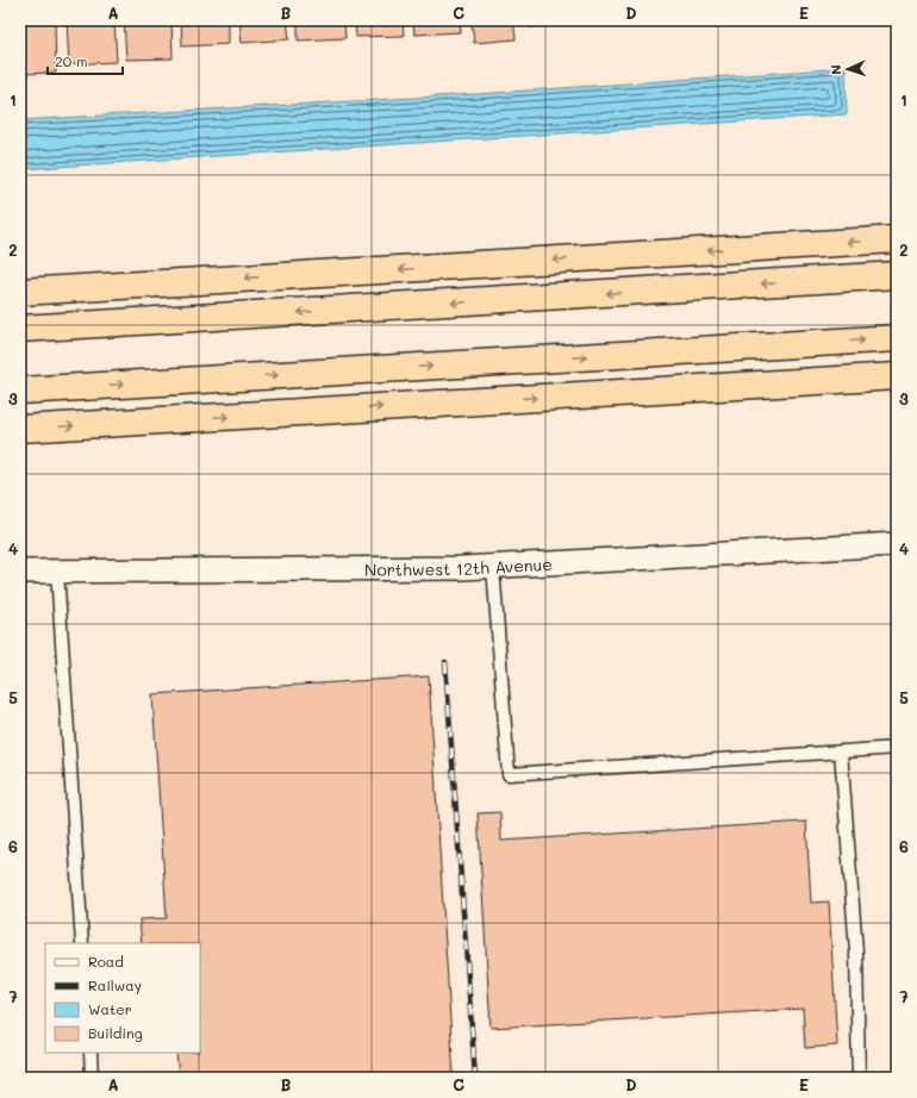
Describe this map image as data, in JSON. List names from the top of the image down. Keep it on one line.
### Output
{"streets":{"street":["Northwest 12th Avenue"]},"legend":["Road","Railway","Water","Building"],"scale_bar":"20 m","north":"left","grid":{"columns":["A","B","C","D","E"],"rows":["1","2","3","4","5","6","7"]}}
